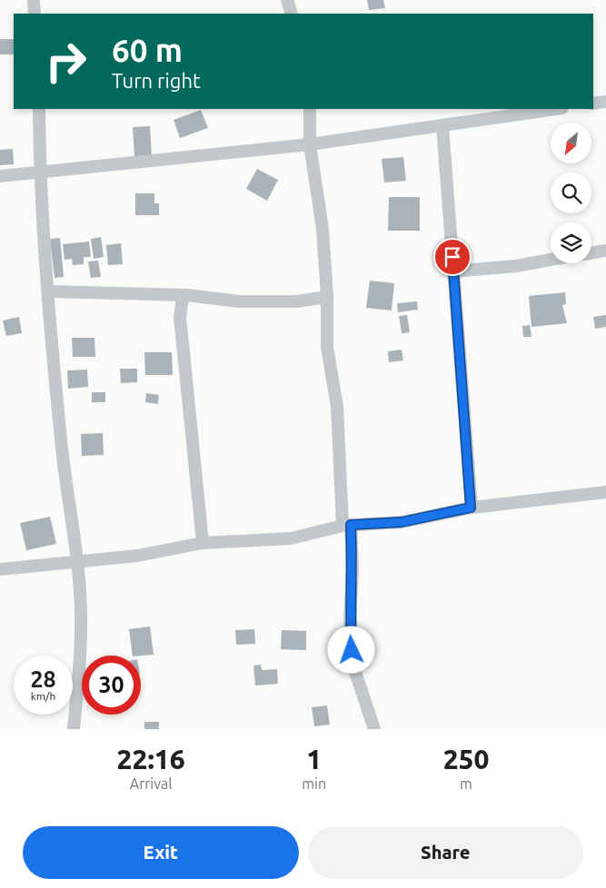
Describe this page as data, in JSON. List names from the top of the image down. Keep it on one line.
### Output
{"north":"bottom left","page":{"turn":["60 m","Turn right"],"speed":"28 km/h","limit":"30","eta":["22:16","Arrival","1","min","250","m"],"buttons":["Exit","Share"]}}
